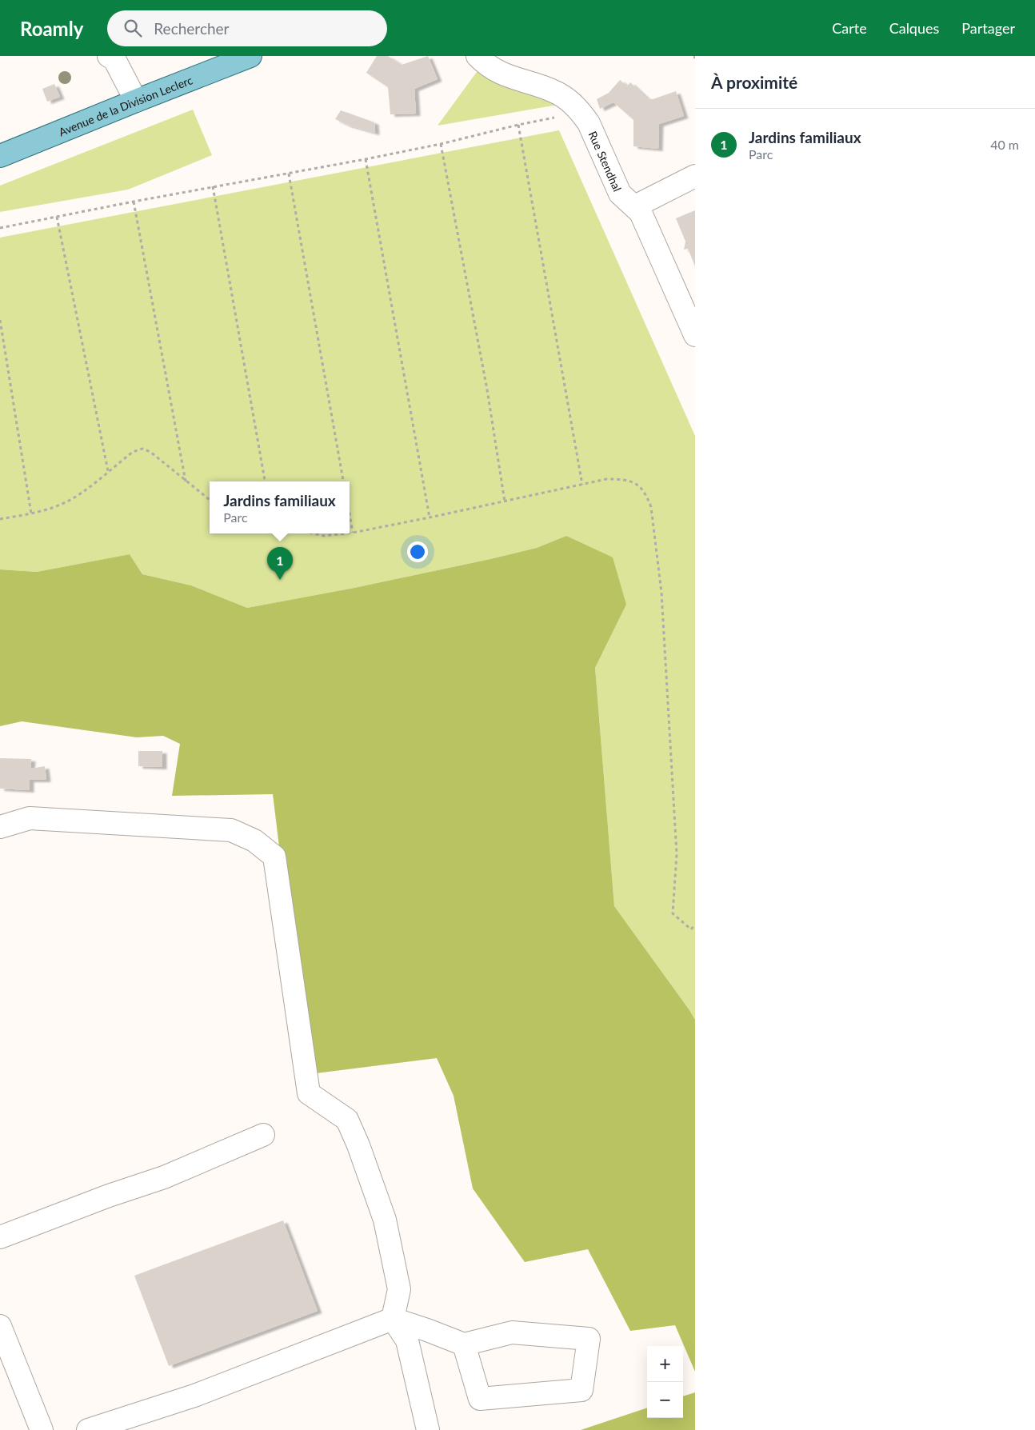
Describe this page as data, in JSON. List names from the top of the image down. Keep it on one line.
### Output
{"streets":{"main road":["Avenue de la Division Leclerc"],"street":["Rue Stendhal"]},"page":{"header":"Roamly","search":"Rechercher","nav":["Carte","Calques","Partager"],"heading":"À proximité","list":[{"mark":"1","name":"Jardins familiaux","note":"Parc","value":"40 m"}],"popup":["Jardins familiaux","Parc"],"pins":"1","map_buttons":["+","−"]}}
